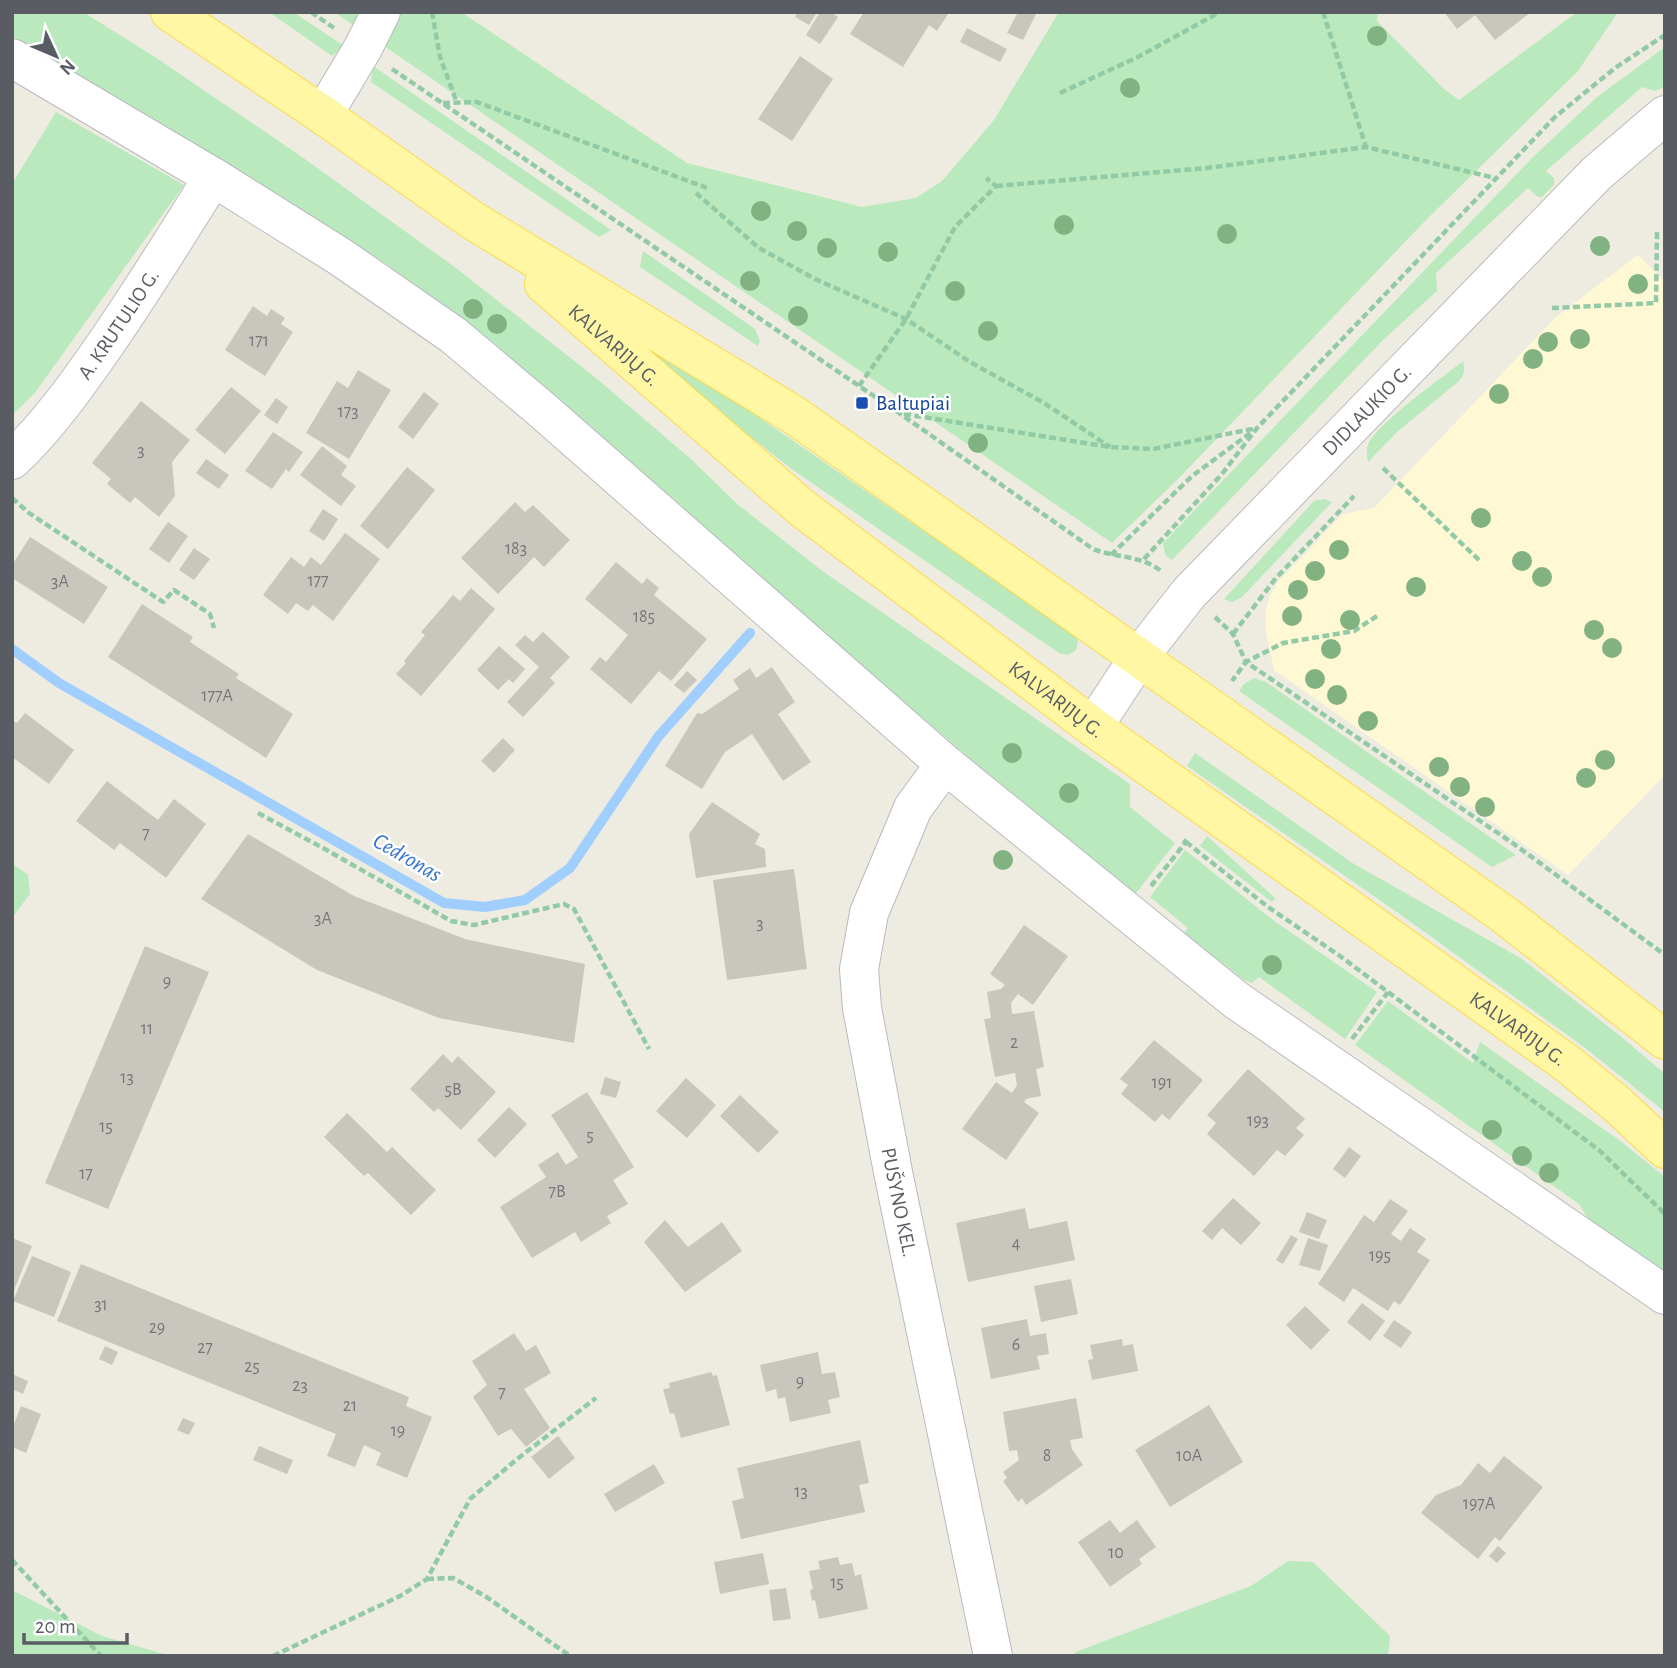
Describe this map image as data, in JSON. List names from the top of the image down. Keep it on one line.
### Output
{"streets":{"main road":["KALVARIJŲ G."],"street":["A. KRUTULIO G.","DIDLAUKIO G.","PUŠYNO KEL."]},"crossings":[["KALVARIJŲ G.","DIDLAUKIO G."]],"water":["Cedronas"],"places":{"transit":["Baltupiai"]},"house_numbers":["171","173","3","183","177","3A","185","177A","7","3A","3","9","11","2","13","191","5B","193","15","5","17","7B","4","195","31","29","6","27","25","9","23","7","21","19","8","10A","13","197A","10","15"],"scale_bar":"20 m","north":"bottom right"}
